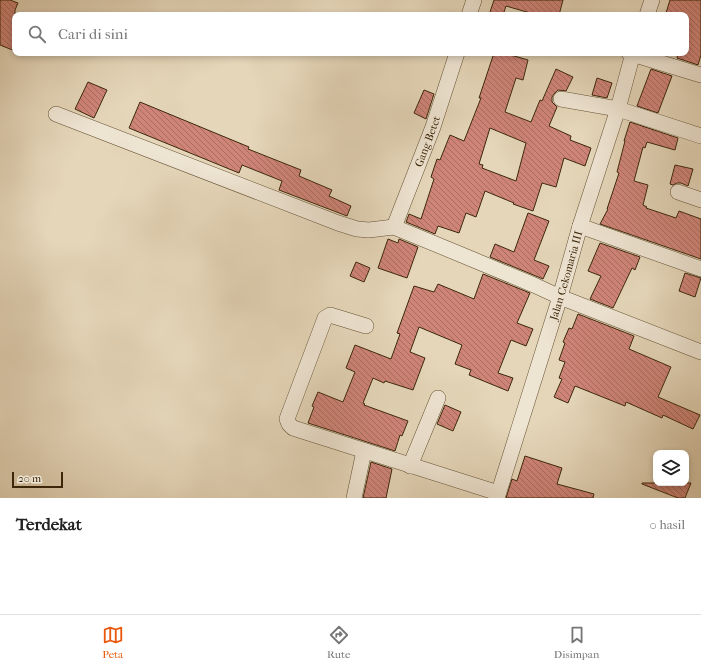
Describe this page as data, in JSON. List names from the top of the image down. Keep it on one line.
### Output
{"streets":{"street":["Gang Betet","Jalan Cekomaria III"]},"scale_bar":"20 m","page":{"search":"Cari di sini","scale":"20 m","heading":["Terdekat","0 hasil"],"nav":["Peta","Rute","Disimpan"]}}
